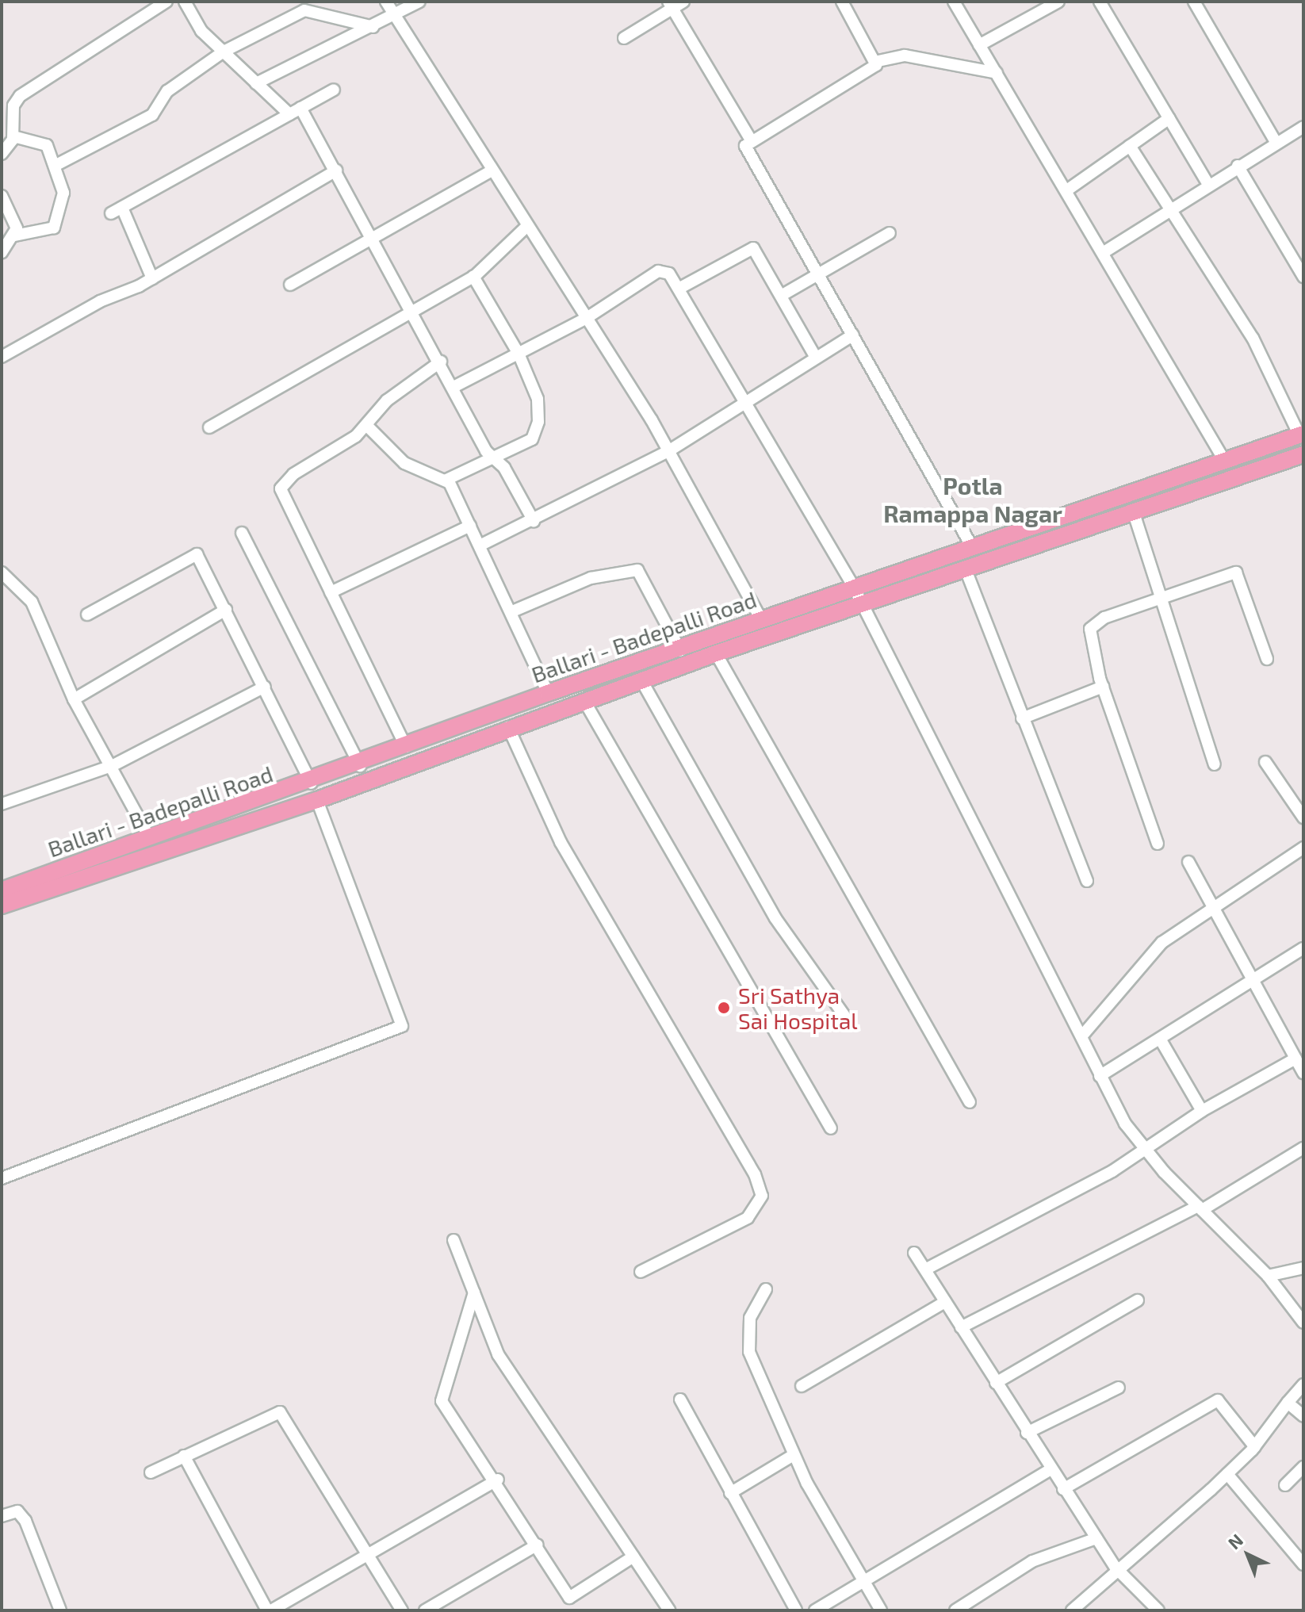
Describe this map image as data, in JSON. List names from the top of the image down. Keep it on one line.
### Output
{"streets":{"highway":["Ballari - Badepalli Road"]},"districts":["Potla Ramappa Nagar"],"places":["Sri Sathya Sai Hospital"],"north":"top left"}
